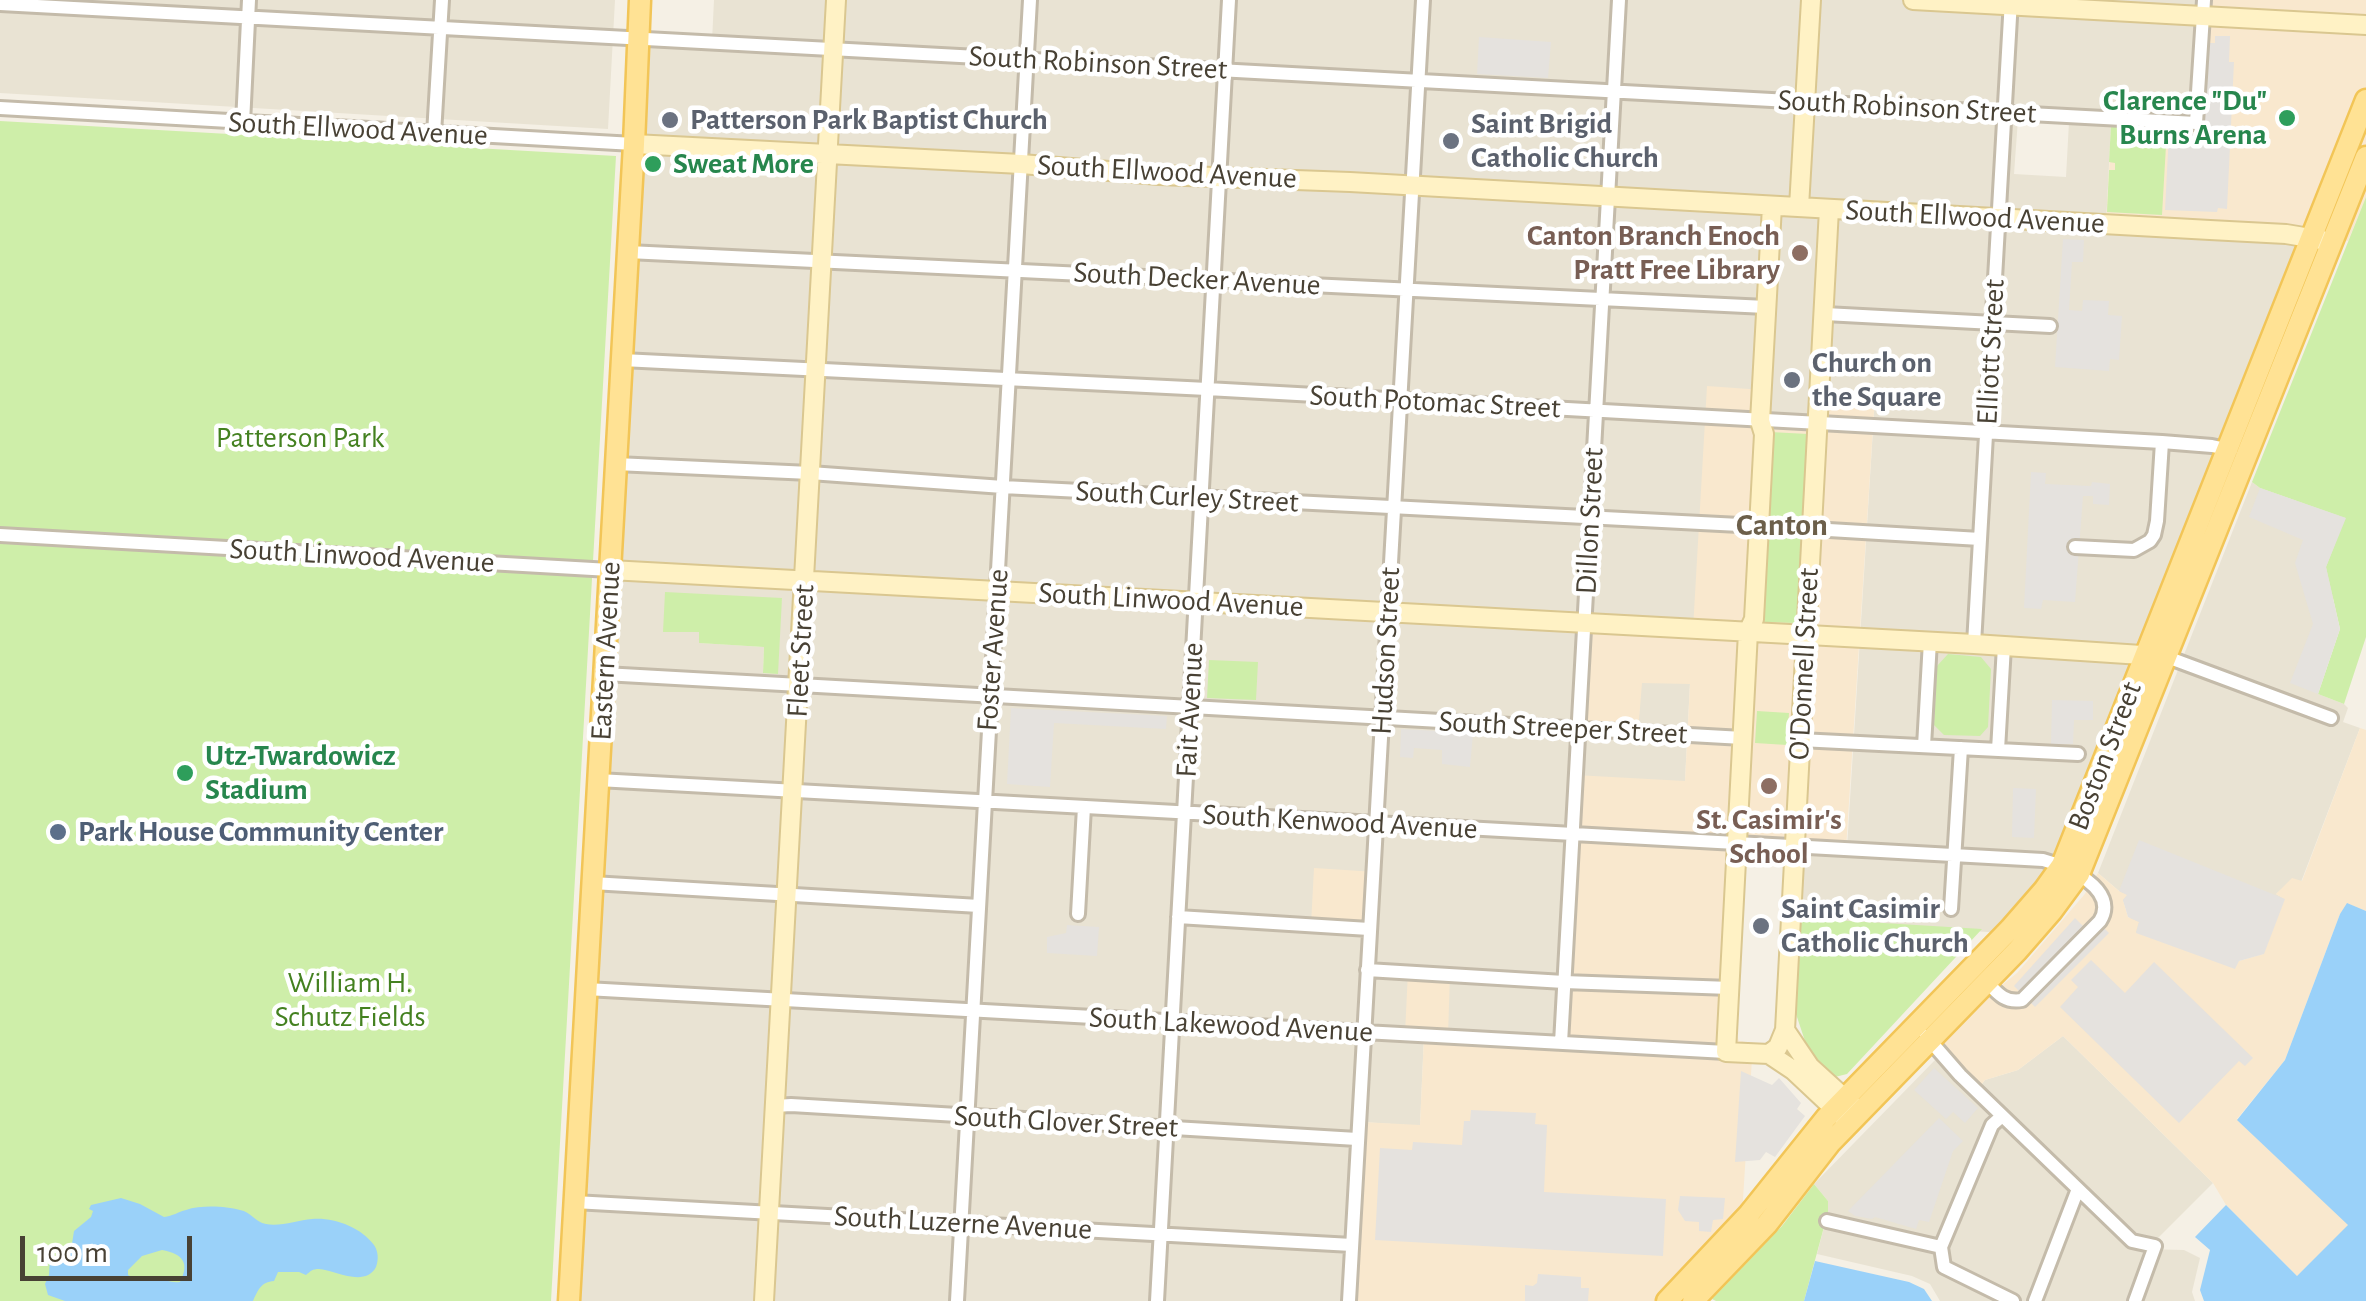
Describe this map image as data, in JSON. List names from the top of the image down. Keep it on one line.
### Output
{"streets":{"main road":["Eastern Avenue","Boston Street"],"street":["South Robinson Street","South Ellwood Avenue","South Decker Avenue","Elliott Street","South Potomac Street","South Curley Street","Dillon Street","South Linwood Avenue","Foster Avenue","Fleet Street","Hudson Street","O'Donnell Street","Fait Avenue","South Streeper Street","South Kenwood Avenue","South Lakewood Avenue","South Glover Street","South Luzerne Avenue"]},"crossings":[["South Robinson Street","Elliott Street"],["South Robinson Street","Dillon Street"],["South Robinson Street","Foster Avenue"],["South Robinson Street","Eastern Avenue"],["South Robinson Street","Fleet Street"],["South Robinson Street","Hudson Street"],["South Robinson Street","Fait Avenue"],["South Ellwood Avenue","Elliott Street"],["South Ellwood Avenue","Dillon Street"],["South Ellwood Avenue","Foster Avenue"],["South Ellwood Avenue","Eastern Avenue"],["South Ellwood Avenue","Fleet Street"],["South Ellwood Avenue","Hudson Street"],["South Ellwood Avenue","O'Donnell Street"],["South Ellwood Avenue","Fait Avenue"],["South Ellwood Avenue","Boston Street"],["South Decker Avenue","Dillon Street"],["South Decker Avenue","Foster Avenue"],["South Decker Avenue","Eastern Avenue"],["South Decker Avenue","Fleet Street"],["South Decker Avenue","Hudson Street"],["South Decker Avenue","O'Donnell Street"],["South Decker Avenue","Fait Avenue"],["Elliott Street","South Potomac Street"],["Elliott Street","South Linwood Avenue"],["South Potomac Street","Dillon Street"],["South Potomac Street","Foster Avenue"],["South Potomac Street","Eastern Avenue"],["South Potomac Street","Fleet Street"],["South Potomac Street","Hudson Street"],["South Potomac Street","O'Donnell Street"],["South Potomac Street","Fait Avenue"],["South Potomac Street","Boston Street"],["South Curley Street","Dillon Street"],["South Curley Street","Foster Avenue"],["South Curley Street","Eastern Avenue"],["South Curley Street","Fleet Street"],["South Curley Street","Hudson Street"],["South Curley Street","O'Donnell Street"],["South Curley Street","Fait Avenue"],["Dillon Street","South Linwood Avenue"],["Dillon Street","South Streeper Street"],["Dillon Street","South Kenwood Avenue"],["Dillon Street","South Lakewood Avenue"],["South Linwood Avenue","Foster Avenue"],["South Linwood Avenue","Eastern Avenue"],["South Linwood Avenue","Fleet Street"],["South Linwood Avenue","Hudson Street"],["South Linwood Avenue","O'Donnell Street"],["South Linwood Avenue","Fait Avenue"],["South Linwood Avenue","Boston Street"],["Foster Avenue","South Streeper Street"],["Foster Avenue","South Kenwood Avenue"],["Foster Avenue","South Lakewood Avenue"],["Foster Avenue","South Glover Street"],["Foster Avenue","South Luzerne Avenue"],["Eastern Avenue","South Streeper Street"],["Eastern Avenue","South Kenwood Avenue"],["Eastern Avenue","South Lakewood Avenue"],["Eastern Avenue","South Luzerne Avenue"],["Fleet Street","South Streeper Street"],["Fleet Street","South Kenwood Avenue"],["Fleet Street","South Lakewood Avenue"],["Fleet Street","South Glover Street"],["Fleet Street","South Luzerne Avenue"],["Hudson Street","South Streeper Street"],["Hudson Street","South Kenwood Avenue"],["Hudson Street","South Lakewood Avenue"],["Hudson Street","South Glover Street"],["Hudson Street","South Luzerne Avenue"],["O'Donnell Street","South Streeper Street"],["O'Donnell Street","South Kenwood Avenue"],["O'Donnell Street","South Lakewood Avenue"],["Fait Avenue","South Streeper Street"],["Fait Avenue","South Kenwood Avenue"],["Fait Avenue","South Lakewood Avenue"],["Fait Avenue","South Glover Street"],["Fait Avenue","South Luzerne Avenue"],["Boston Street","South Kenwood Avenue"]],"districts":["Canton"],"parks":["Patterson Park","William H. Schutz Fields"],"places":["Clarence \"Du\" Burns Arena","Patterson Park Baptist Church","Saint Brigid Catholic Church","Sweat More","Canton Branch Enoch Pratt Free Library","Church on the Square","Utz-Twardowicz Stadium","St. Casimir's School","Park House Community Center","Saint Casimir Catholic Church"],"scale_bar":"100 m"}
